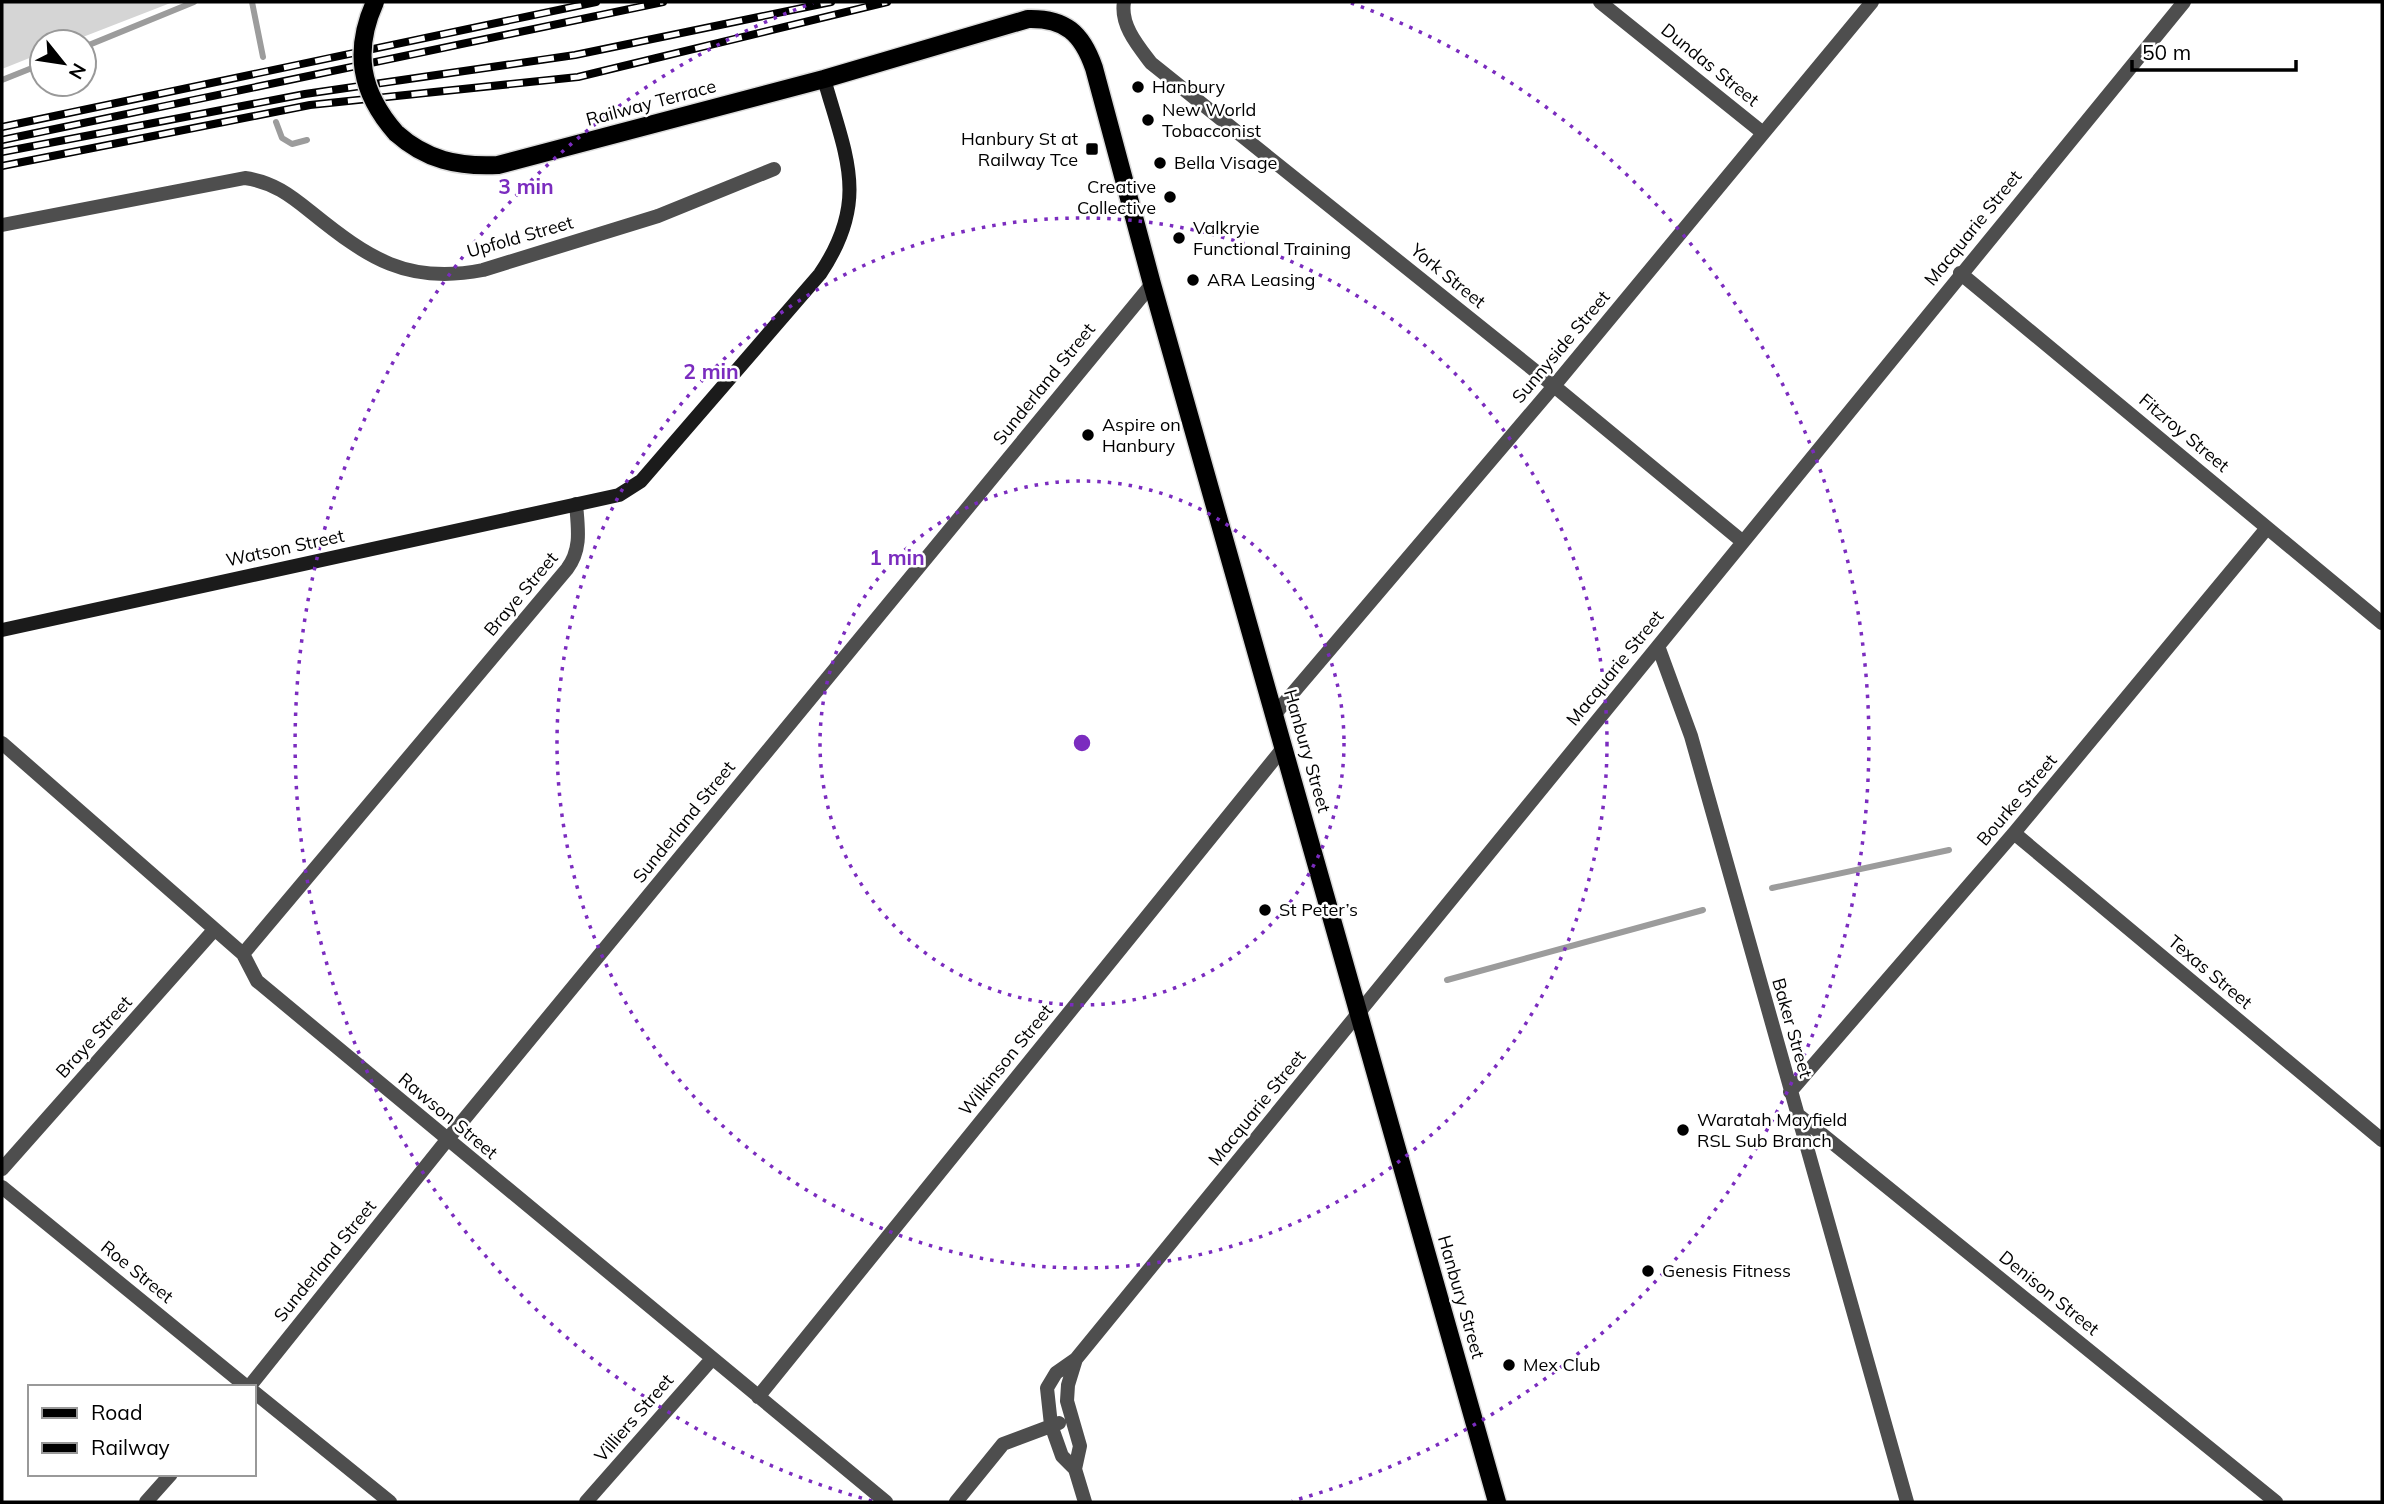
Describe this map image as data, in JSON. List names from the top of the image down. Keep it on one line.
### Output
{"streets":{"main road":["Railway Terrace","Hanbury Street"],"street":["Dundas Street","Macquarie Street","Upfold Street","York Street","Sunnyside Street","Sunderland Street","Fitzroy Street","Watson Street","Braye Street","Bourke Street","Texas Street","Baker Street","Wilkinson Street","Rawson Street","Roe Street","Denison Street","Villiers Street"]},"crossings":[["Dundas Street","Sunnyside Street"],["Railway Terrace","Hanbury Street"],["Macquarie Street","York Street"],["Macquarie Street","Fitzroy Street"],["Macquarie Street","Hanbury Street"],["Macquarie Street","Baker Street"],["York Street","Sunnyside Street"],["Sunnyside Street","Hanbury Street"],["Sunderland Street","Hanbury Street"],["Sunderland Street","Rawson Street"],["Fitzroy Street","Bourke Street"],["Watson Street","Braye Street"],["Braye Street","Rawson Street"],["Hanbury Street","Wilkinson Street"],["Bourke Street","Texas Street"],["Bourke Street","Baker Street"],["Baker Street","Denison Street"],["Wilkinson Street","Rawson Street"],["Rawson Street","Villiers Street"]],"places":{"other":["Hanbury","New World Tobacconist","Bella Visage","Creative Collective","Valkryie Functional Training","ARA Leasing","Aspire on Hanbury","St Peter’s","Waratah Mayfield RSL Sub Branch","Genesis Fitness","Mex Club"],"transit":["Hanbury St at Railway Tce"]},"legend":["Road","Railway"],"scale_bar":"50 m","north":"bottom right","rings":["3 min","2 min","1 min"]}
